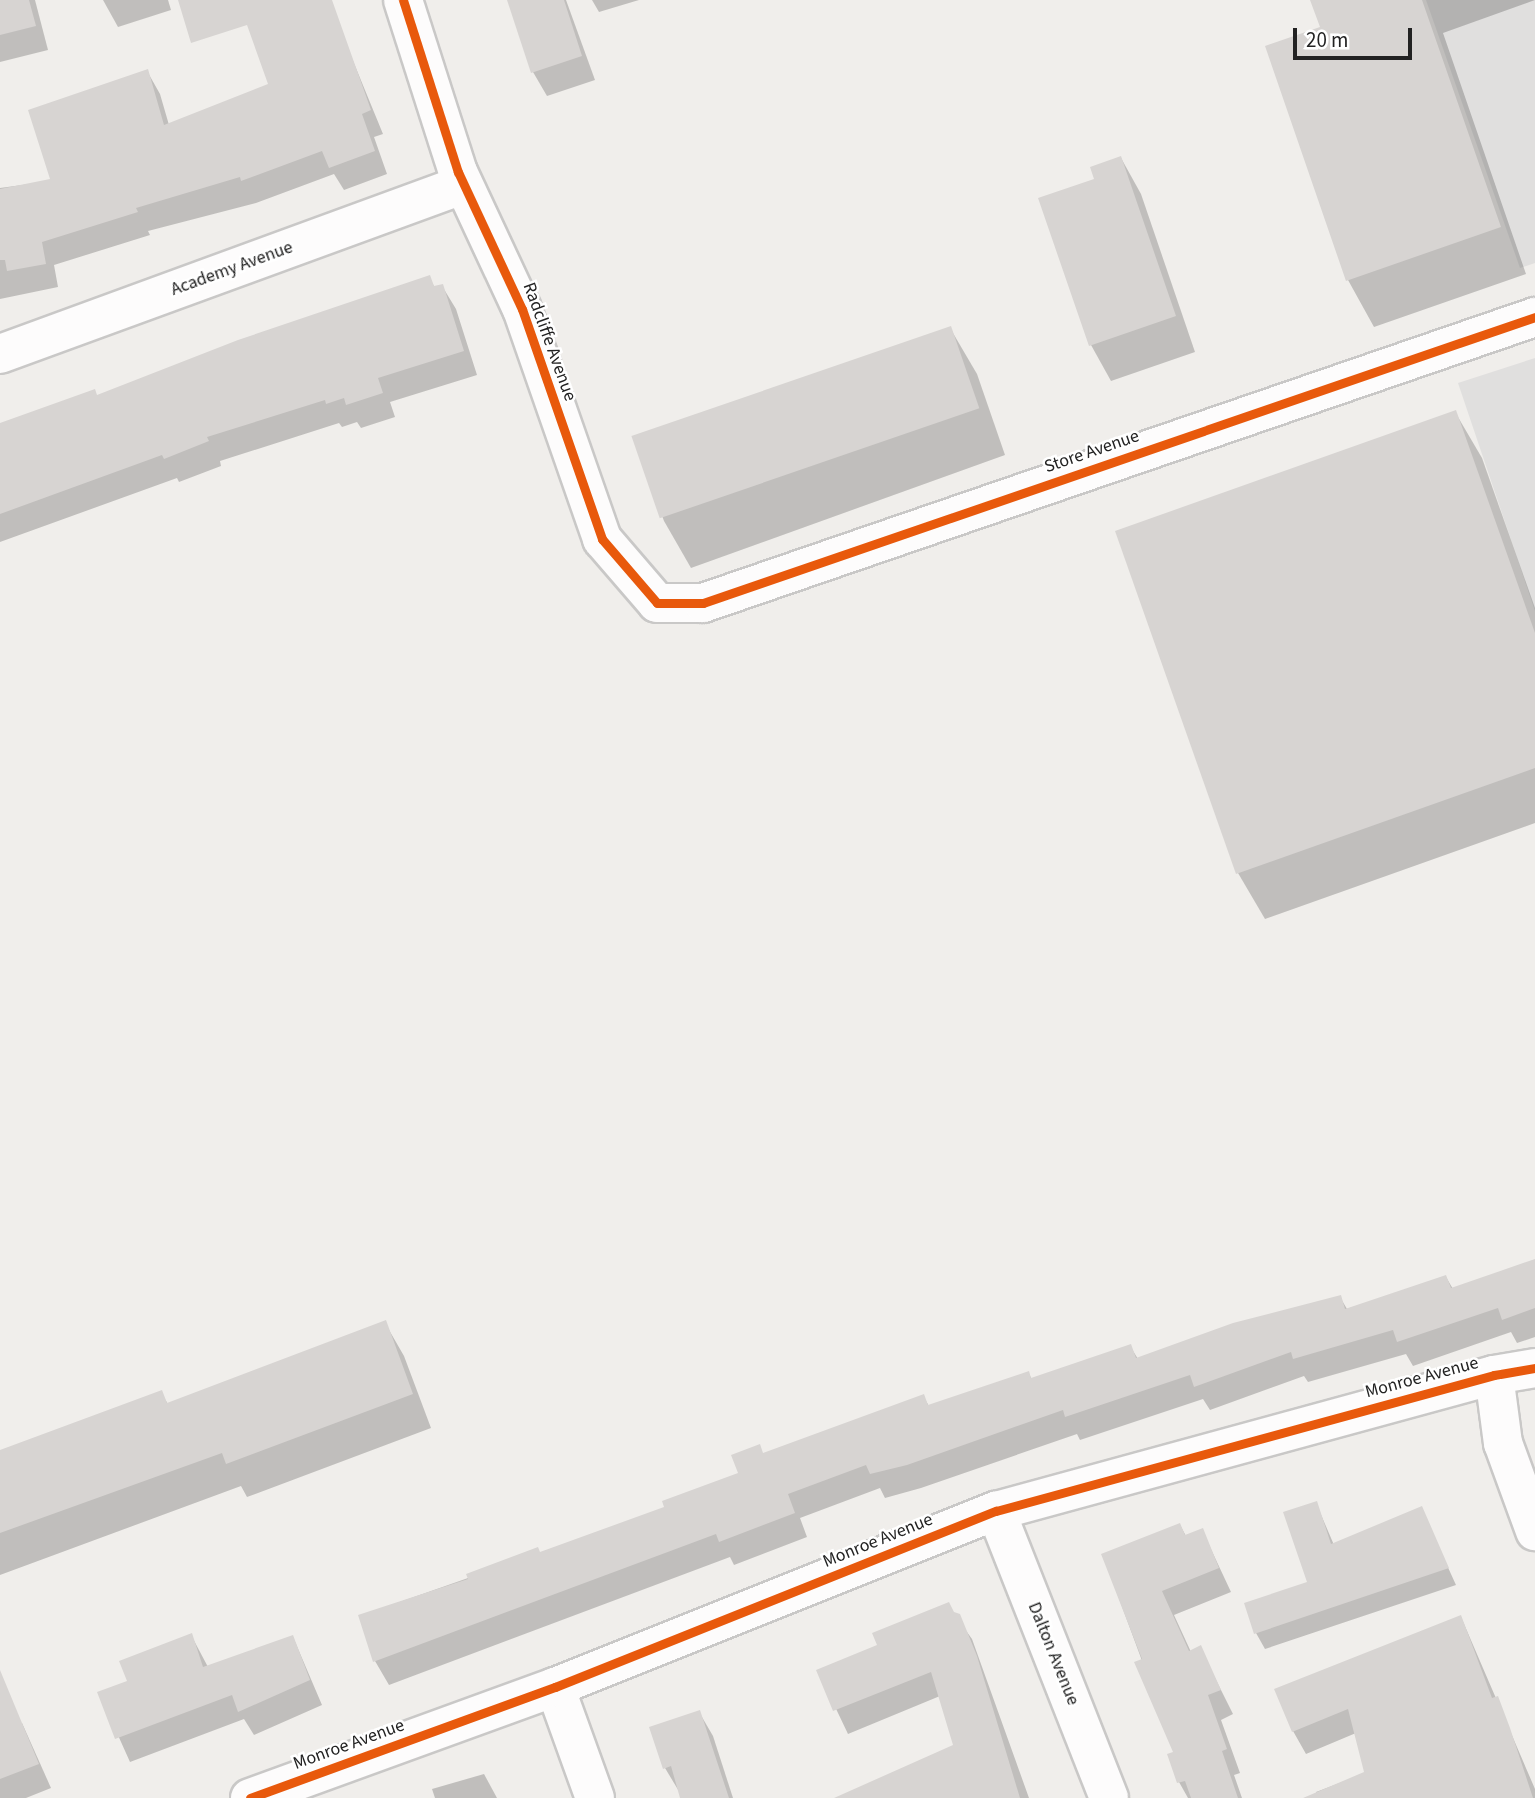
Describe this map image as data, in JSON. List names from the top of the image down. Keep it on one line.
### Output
{"streets":{"street":["Academy Avenue","Radcliffe Avenue","Store Avenue","Monroe Avenue","Dalton Avenue"]},"crossings":[["Academy Avenue","Radcliffe Avenue"],["Radcliffe Avenue","Store Avenue"],["Monroe Avenue","Dalton Avenue"]],"scale_bar":"20 m"}
